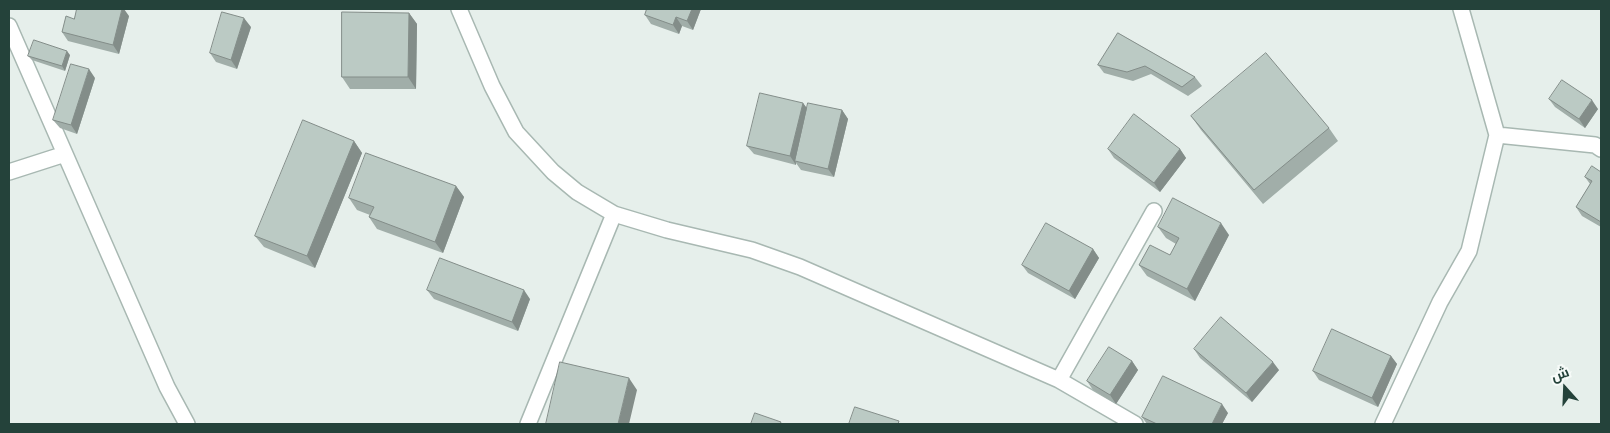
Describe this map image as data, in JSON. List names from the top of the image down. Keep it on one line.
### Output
{"north":"top"}
